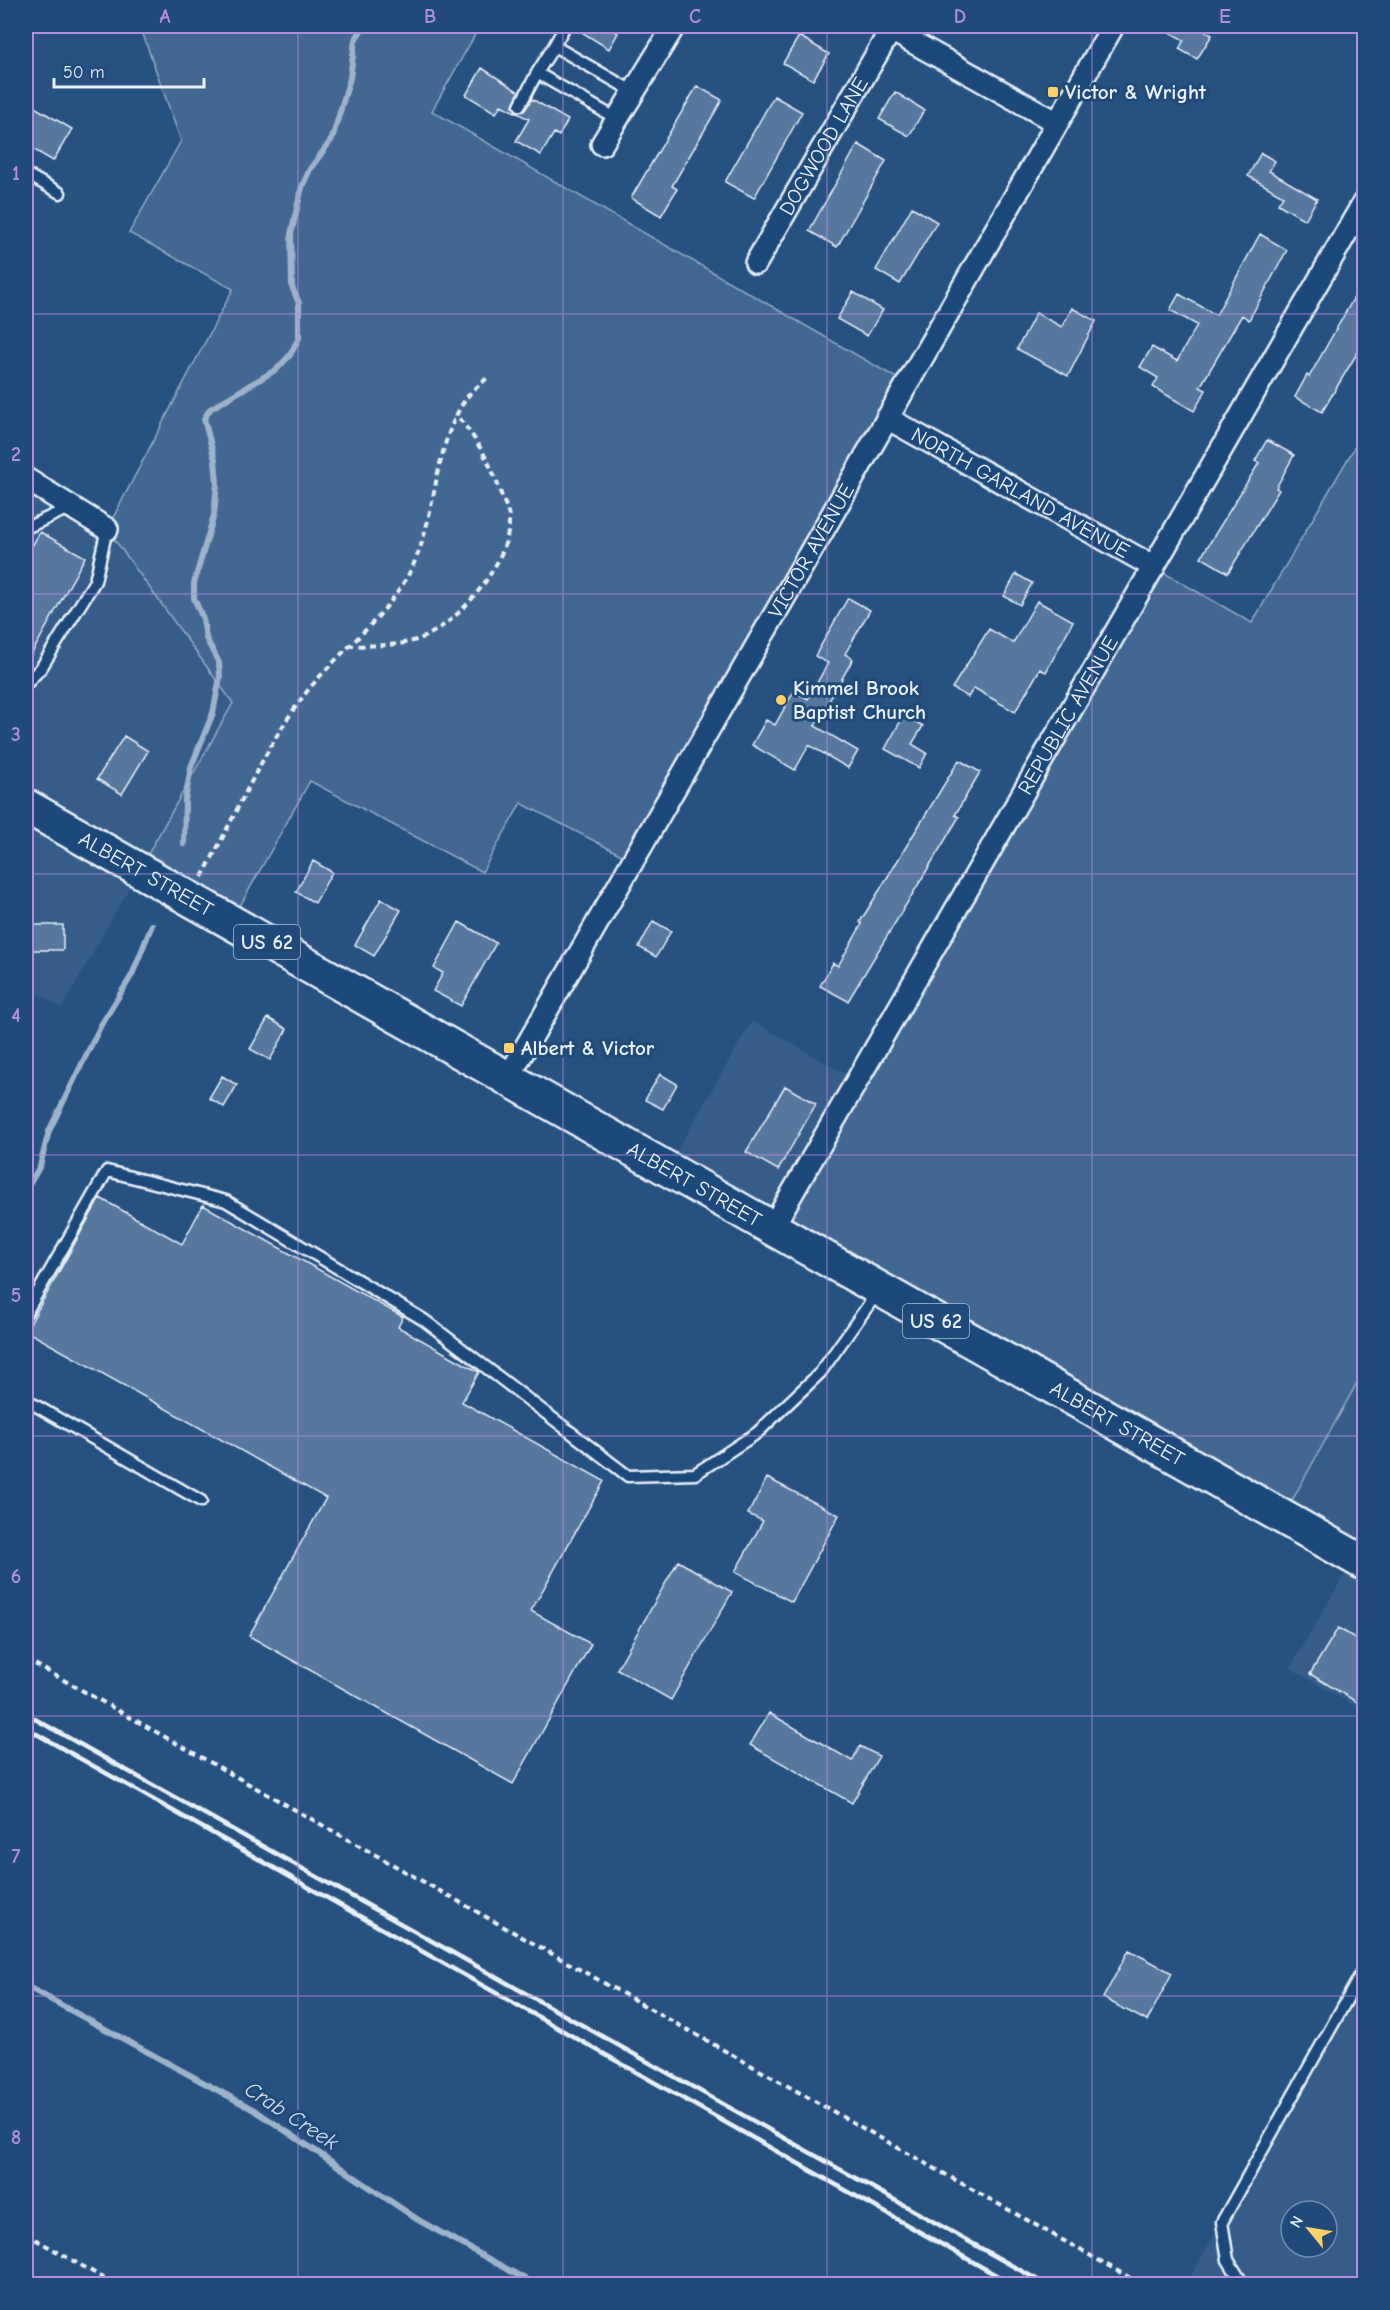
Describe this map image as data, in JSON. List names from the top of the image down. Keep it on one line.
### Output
{"streets":{"main road":["ALBERT STREET","US 62"],"street":["DOGWOOD LANE","NORTH GARLAND AVENUE","VICTOR AVENUE","REPUBLIC AVENUE"]},"crossings":[["NORTH GARLAND AVENUE","VICTOR AVENUE"],["NORTH GARLAND AVENUE","REPUBLIC AVENUE"],["VICTOR AVENUE","ALBERT STREET"],["REPUBLIC AVENUE","ALBERT STREET"]],"water":["Crab Creek"],"places":{"transit":["Victor & Wright","Albert & Victor"],"other":["Kimmel Brook Baptist Church"]},"scale_bar":"50 m","north":"top left","grid":{"columns":["A","B","C","D","E"],"rows":["1","2","3","4","5","6","7","8"]}}
